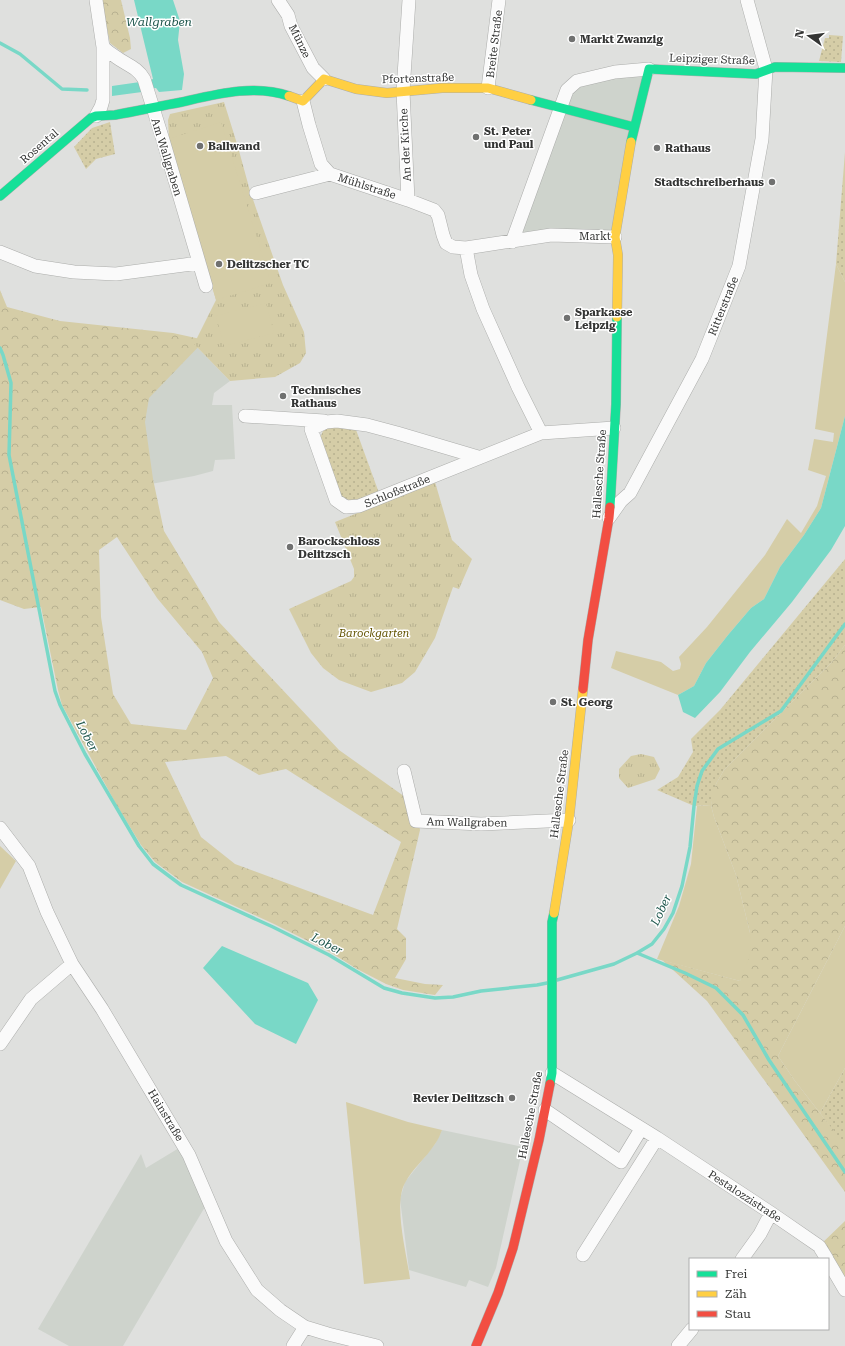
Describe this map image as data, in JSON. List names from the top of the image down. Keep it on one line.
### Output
{"streets":{"street":["Münze","Breite Straße","Leipziger Straße","Pfortenstraße","An der Kirche","Rosental","Am Wallgraben","Mühlstraße","Markt","Ritterstraße","Hallesche Straße","Schloßstraße","Hainstraße","Pestalozzistraße"]},"crossings":[["Münze","Pfortenstraße"],["Breite Straße","Pfortenstraße"],["Leipziger Straße","Markt"],["Leipziger Straße","Ritterstraße"],["Pfortenstraße","An der Kirche"],["An der Kirche","Mühlstraße"],["An der Kirche","Markt"],["Am Wallgraben","Hallesche Straße"],["Mühlstraße","Markt"],["Markt","Hallesche Straße"],["Ritterstraße","Hallesche Straße"],["Hallesche Straße","Schloßstraße"],["Hallesche Straße","Pestalozzistraße"]],"water":["Wallgraben","Lober"],"parks":["Barockgarten"],"places":["Markt Zwanzig","St. Peter und Paul","Ballwand","Rathaus","Stadtschreiberhaus","Delitzscher TC","Sparkasse Leipzig","Technisches Rathaus","Barockschloss Delitzsch","St. Georg","Revier Delitzsch"],"legend":["Frei","Zäh","Stau"],"north":"left"}
